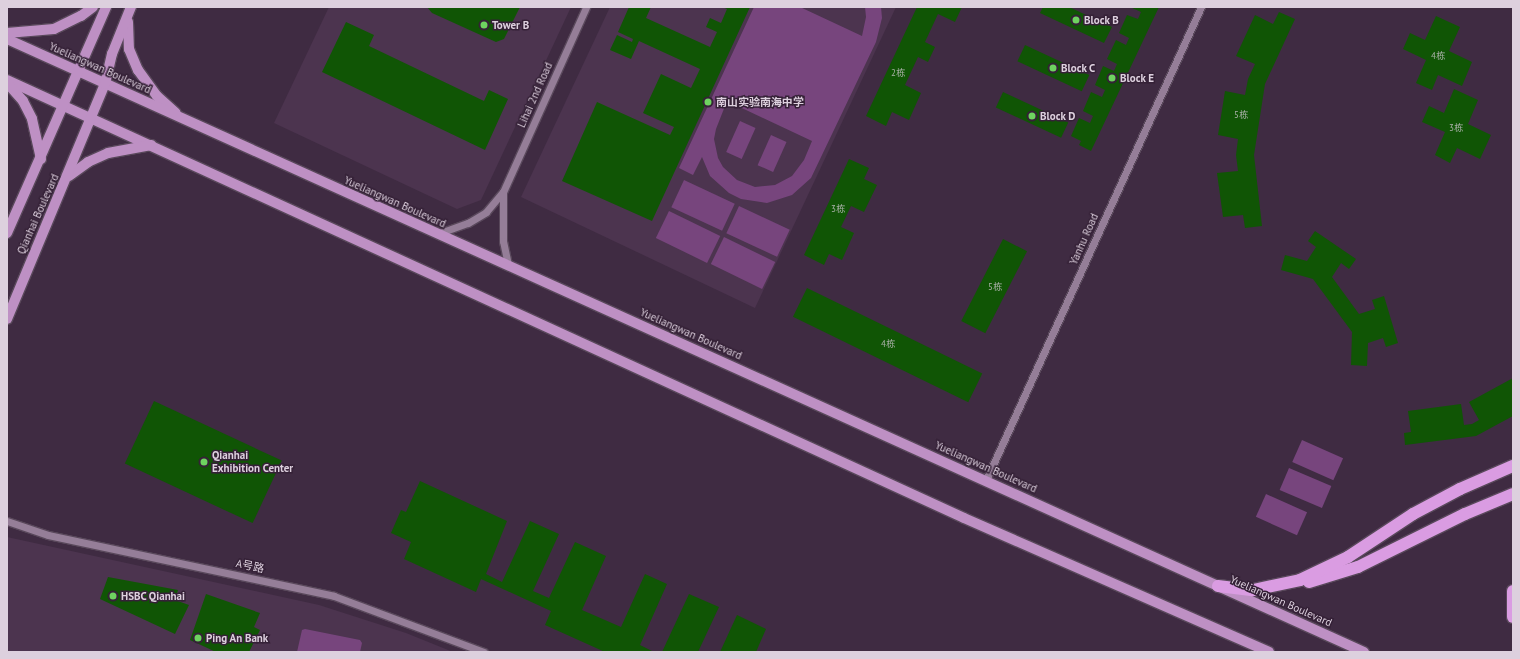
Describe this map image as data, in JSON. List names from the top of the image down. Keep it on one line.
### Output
{"streets":{"main road":["Yueliangwan Boulevard","Qianhai Boulevard"],"street":["Lihai 2nd Road","Yanhu Road","A号路"]},"crossings":[["Yueliangwan Boulevard","Lihai 2nd Road"],["Yueliangwan Boulevard","Qianhai Boulevard"],["Yueliangwan Boulevard","Yanhu Road"]],"places":["Block B","Tower B","Block C","Block E","南山实验南海中学","Block D","Qianhai Exhibition Center","HSBC Qianhai","Ping An Bank"],"house_numbers":["4栋","2栋","5栋","3栋","3栋","5栋","4栋"]}
